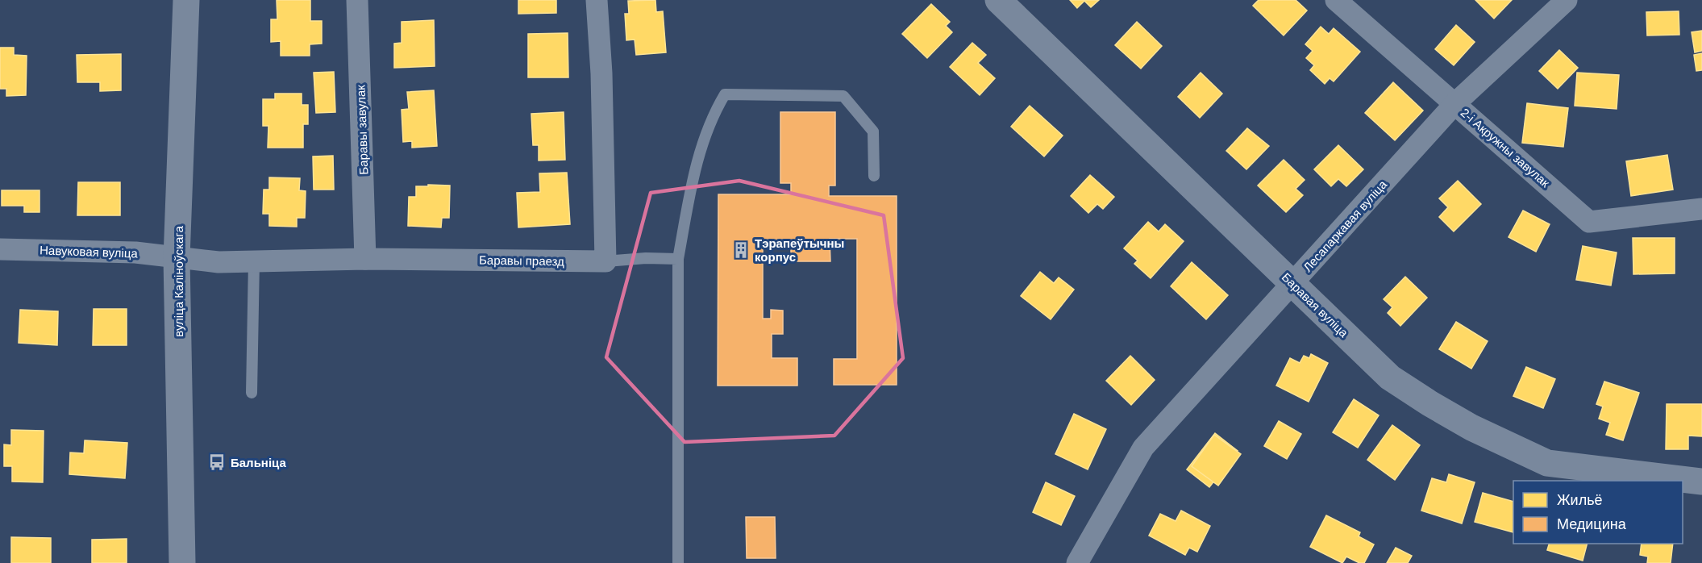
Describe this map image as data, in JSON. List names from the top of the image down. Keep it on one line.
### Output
{"streets":{"street":["Баравы завулак","2-і Акружны завулак","Лесапаркавая вуліца","Навуковая вуліца","Баравы праезд","вуліца Каліноўскага","Баравая вуліца"]},"crossings":[["Баравы завулак","Баравы праезд"],["2-і Акружны завулак","Лесапаркавая вуліца"],["Лесапаркавая вуліца","Баравая вуліца"],["Навуковая вуліца","Баравы праезд"],["Навуковая вуліца","вуліца Каліноўскага"],["Баравы праезд","вуліца Каліноўскага"]],"places":{"building":["Тэрапеўтычны корпус"],"bus stop":["Бальніца"]},"legend":["Жильё","Медицина"]}
